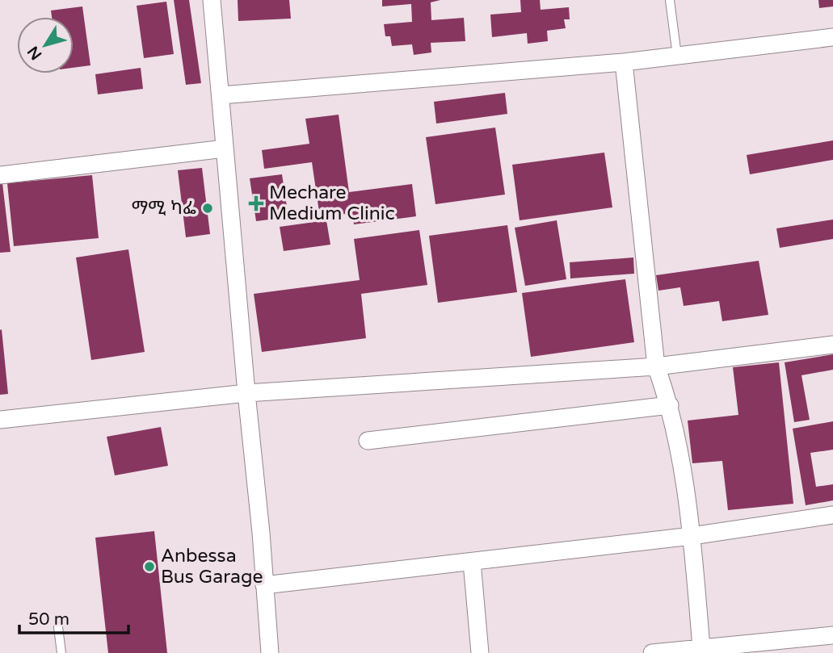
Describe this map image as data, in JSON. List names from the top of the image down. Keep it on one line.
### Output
{"places":{"health":["Mechare Medium Clinic"],"other":["ማሚ ካፌ","Anbessa Bus Garage"]},"scale_bar":"50 m","north":"bottom left"}
